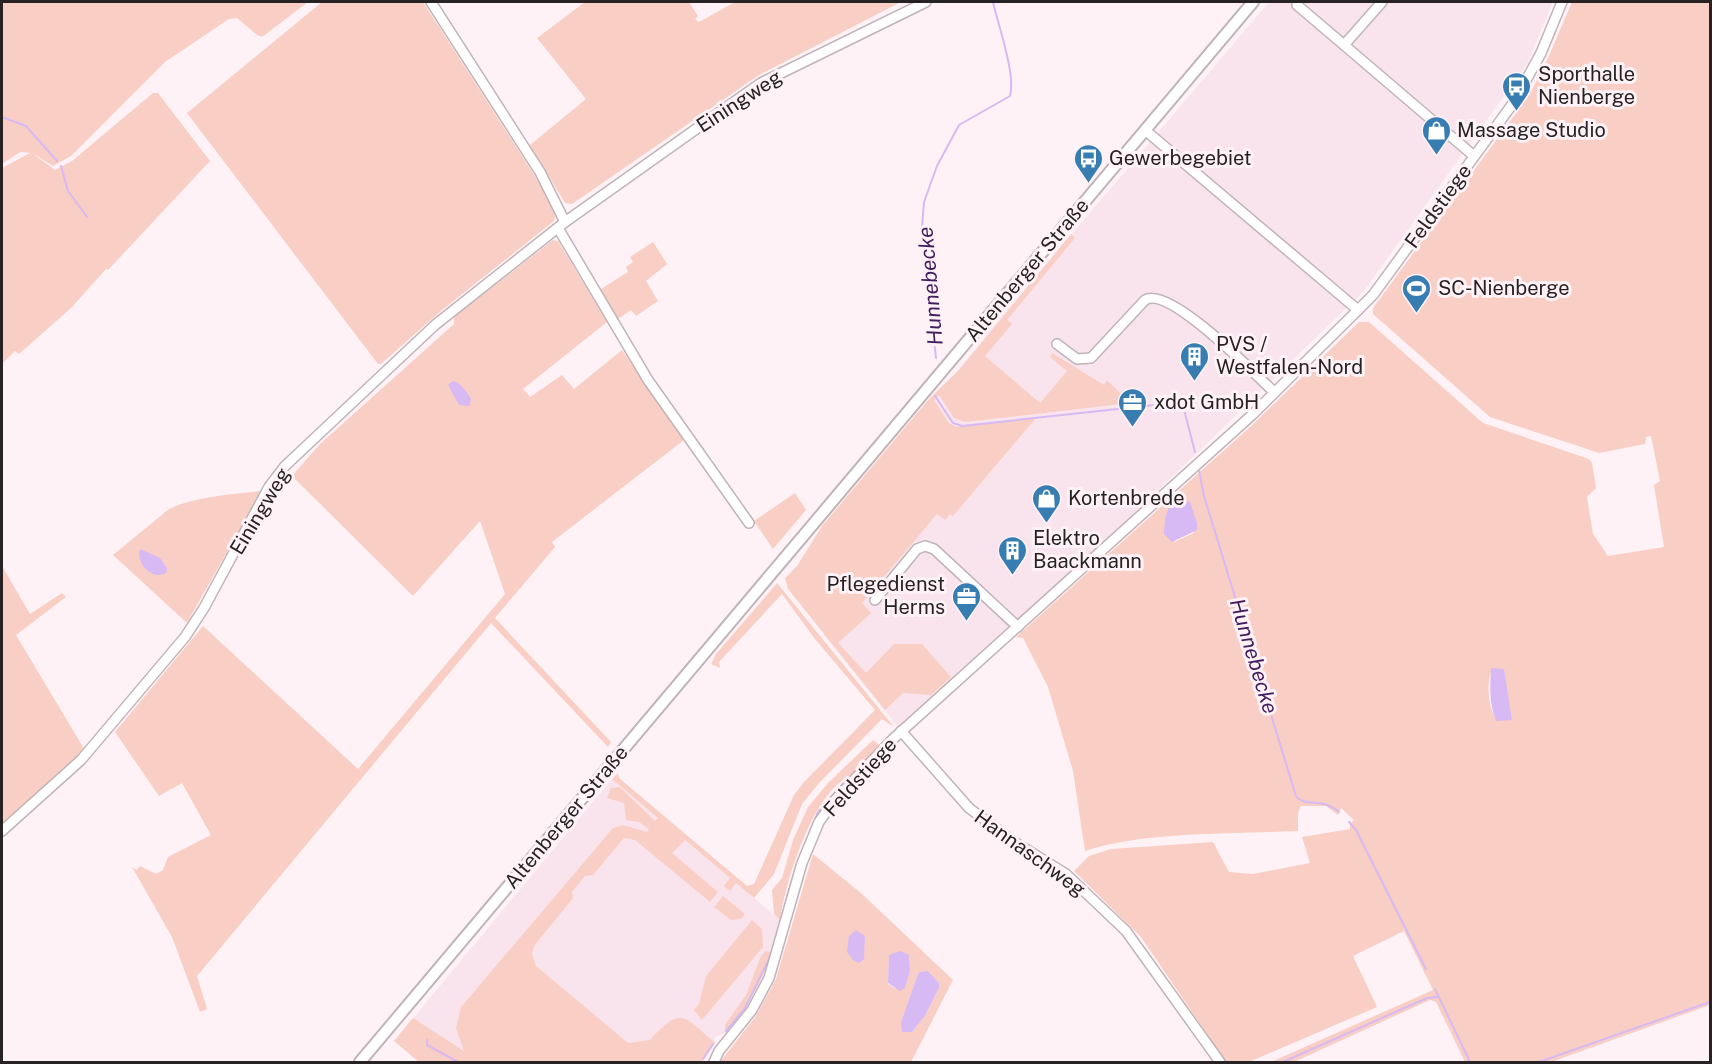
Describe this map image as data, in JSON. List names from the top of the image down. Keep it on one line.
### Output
{"streets":{"main road":["Altenberger Straße"],"street":["Einingweg","Feldstiege","Hannaschweg"]},"crossings":[["Feldstiege","Hannaschweg"]],"water":["Hunnebecke"],"places":{"bus stop":["Sporthalle Nienberge","Gewerbegebiet"],"shop":["Massage Studio","Kortenbrede"],"sports":["SC-Nienberge"],"building":["PVS / Westfalen-Nord","Elektro Baackmann"],"office":["xdot GmbH","Pflegedienst Herms"]}}
